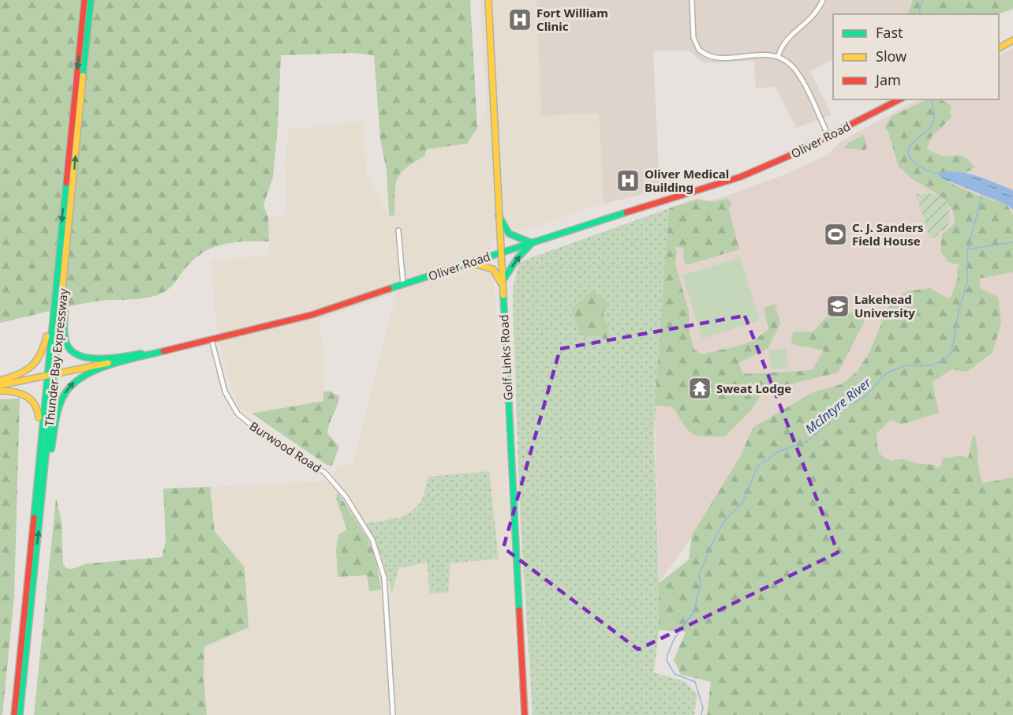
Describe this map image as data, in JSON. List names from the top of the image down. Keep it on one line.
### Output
{"streets":{"main road":["Oliver Road","Thunder Bay Expressway","Golf Links Road"],"street":["Burwood Road"]},"crossings":[["Oliver Road","Thunder Bay Expressway"],["Oliver Road","Golf Links Road"],["Oliver Road","Burwood Road"]],"water":["McIntyre River"],"places":{"hospital":["Fort William Clinic","Oliver Medical Building"],"sports":["C. J. Sanders Field House"],"school or university":["Lakehead University"],"temple":["Sweat Lodge"]},"legend":["Fast","Slow","Jam"]}
